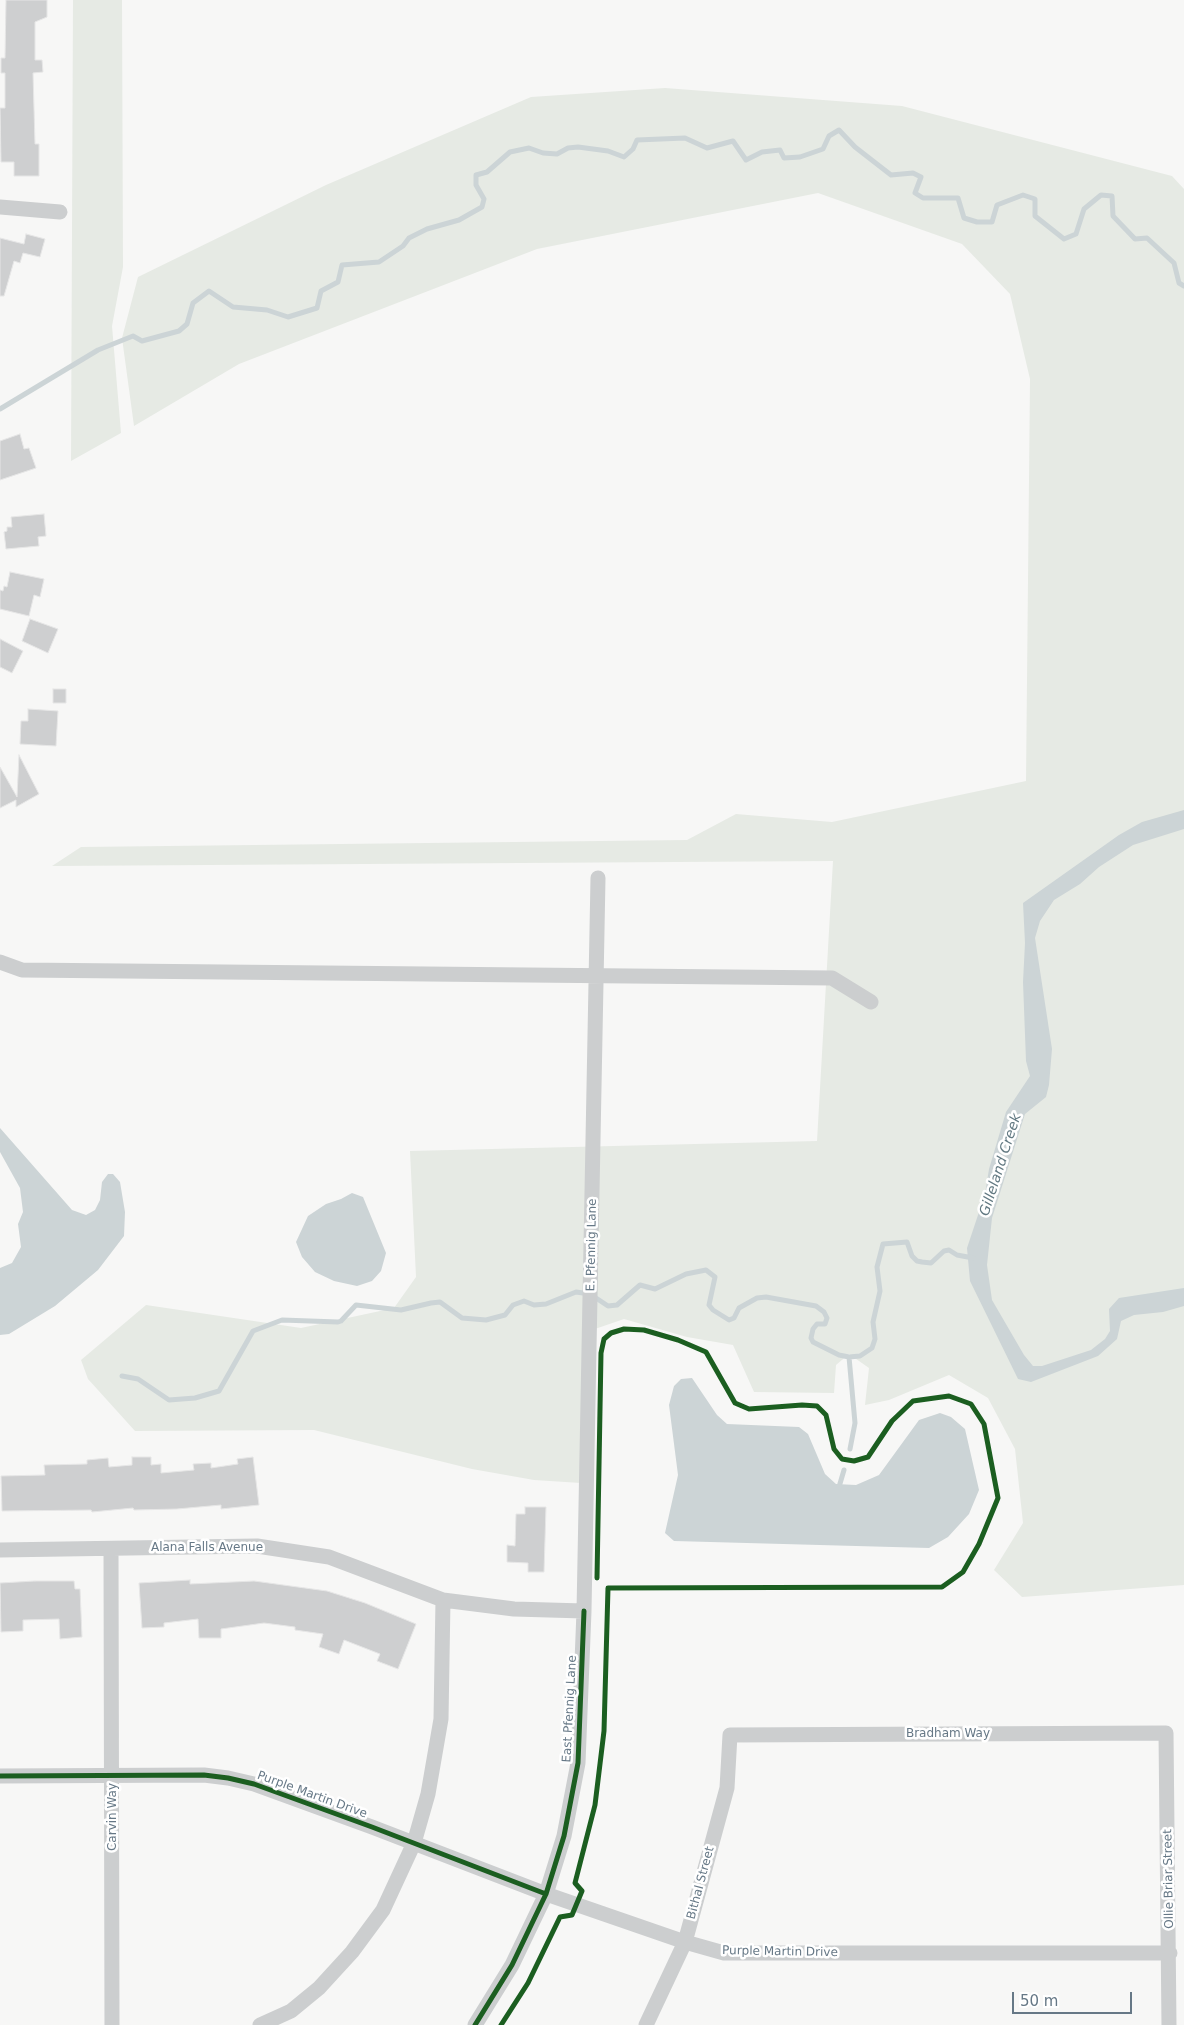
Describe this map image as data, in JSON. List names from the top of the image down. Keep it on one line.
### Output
{"streets":{"street":["E. Pfennig Lane","Alana Falls Avenue","East Pfennig Lane","Bradham Way","Purple Martin Drive","Carvin Way","Ollie Briar Street","Bithal Street"]},"crossings":[["E. Pfennig Lane","Alana Falls Avenue"],["E. Pfennig Lane","East Pfennig Lane"],["Alana Falls Avenue","East Pfennig Lane"],["Alana Falls Avenue","Carvin Way"],["East Pfennig Lane","Purple Martin Drive"],["Bradham Way","Ollie Briar Street"],["Bradham Way","Bithal Street"],["Purple Martin Drive","Carvin Way"],["Purple Martin Drive","Ollie Briar Street"],["Purple Martin Drive","Bithal Street"]],"water":["Gilleland Creek"],"scale_bar":"50 m"}
